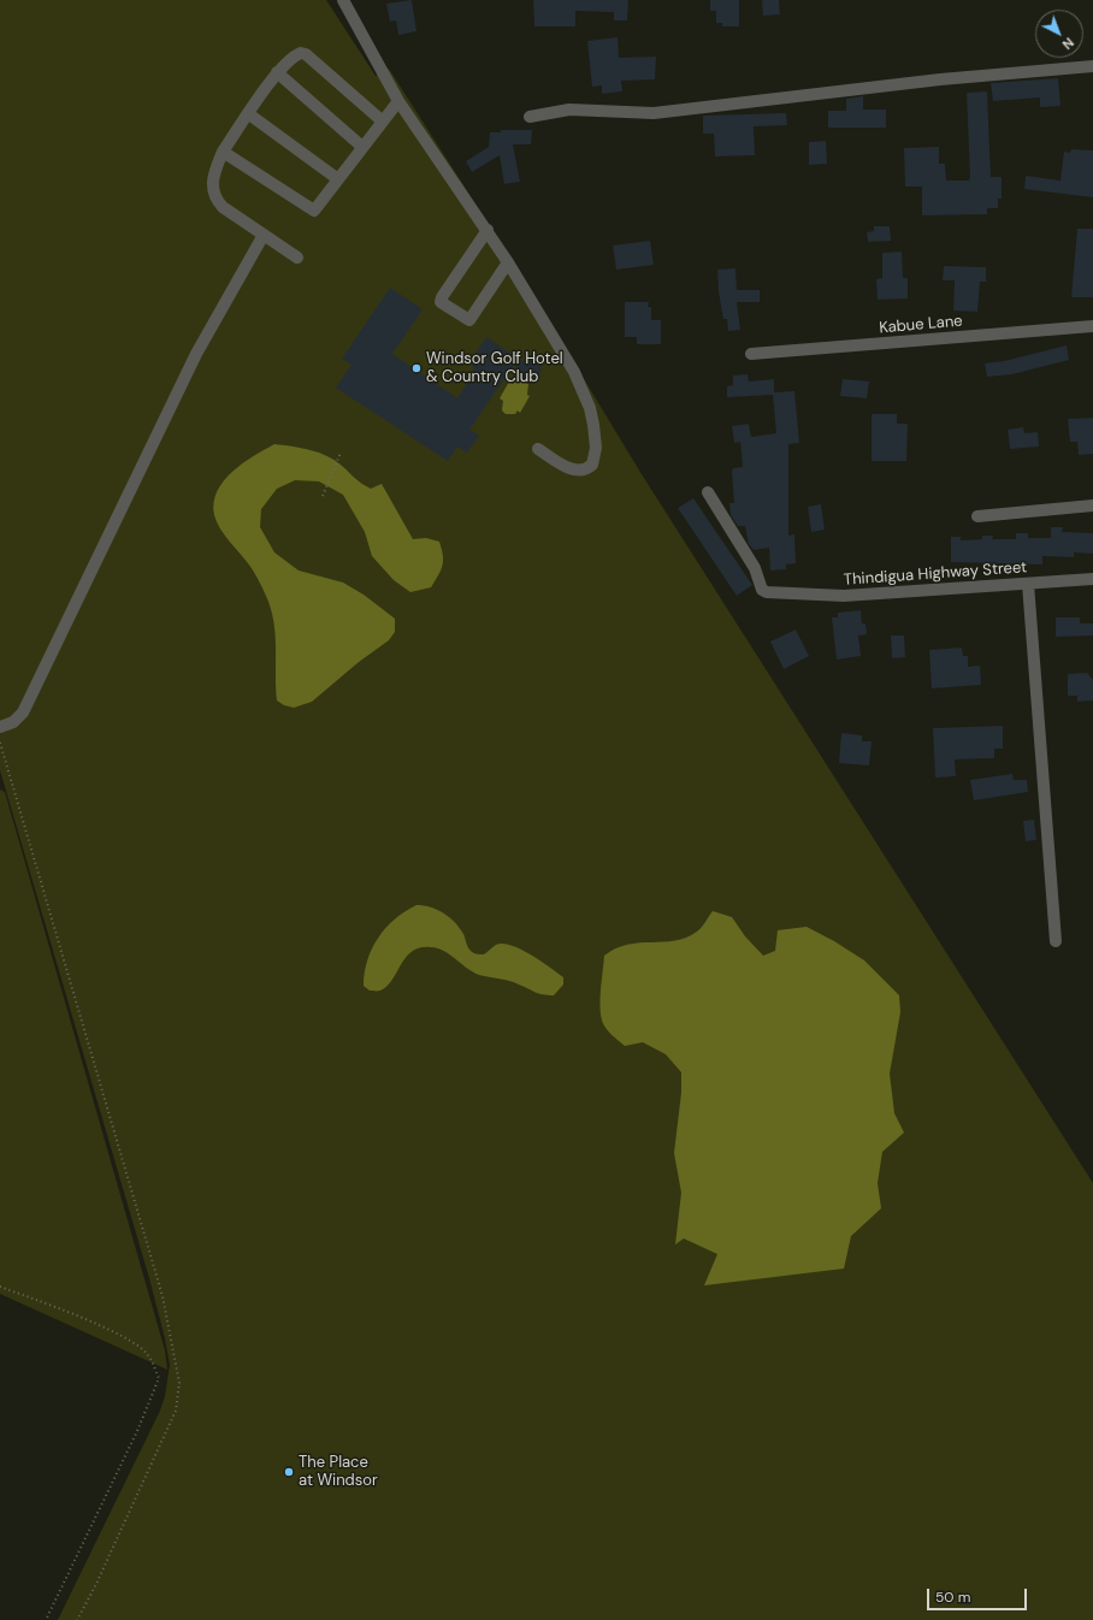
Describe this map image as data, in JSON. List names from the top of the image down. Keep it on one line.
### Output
{"streets":{"street":["Kabue Lane","Thindigua Highway Street"]},"places":["Windsor Golf Hotel & Country Club","The Place at Windsor"],"scale_bar":"50 m","north":"bottom right"}
